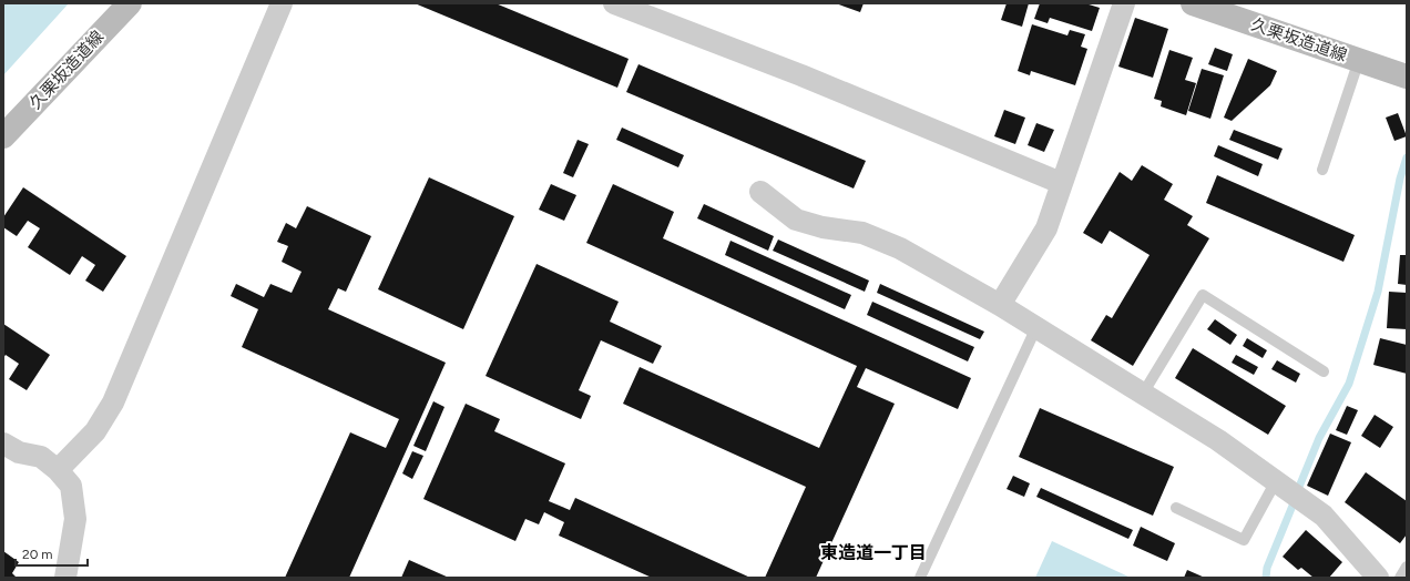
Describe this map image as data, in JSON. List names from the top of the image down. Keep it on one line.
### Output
{"streets":{"main road":["久栗坂造道線"]},"districts":["東造道一丁目"],"scale_bar":"20 m"}
